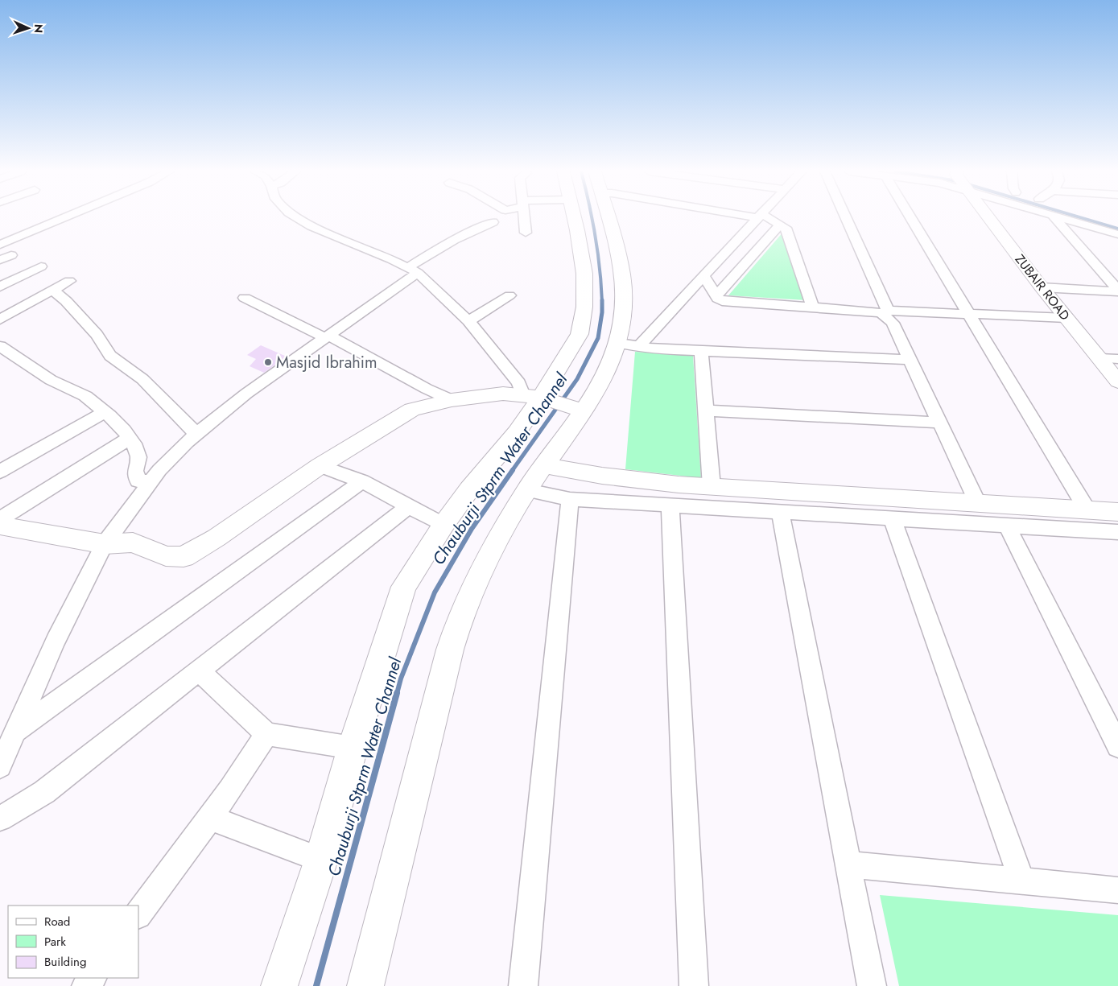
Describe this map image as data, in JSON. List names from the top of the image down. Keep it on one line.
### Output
{"streets":{"street":["ZUBAIR ROAD"]},"water":["Chauburji Stprm Water Channel"],"places":["Masjid Ibrahim"],"legend":["Road","Park","Building"],"north":"right"}
